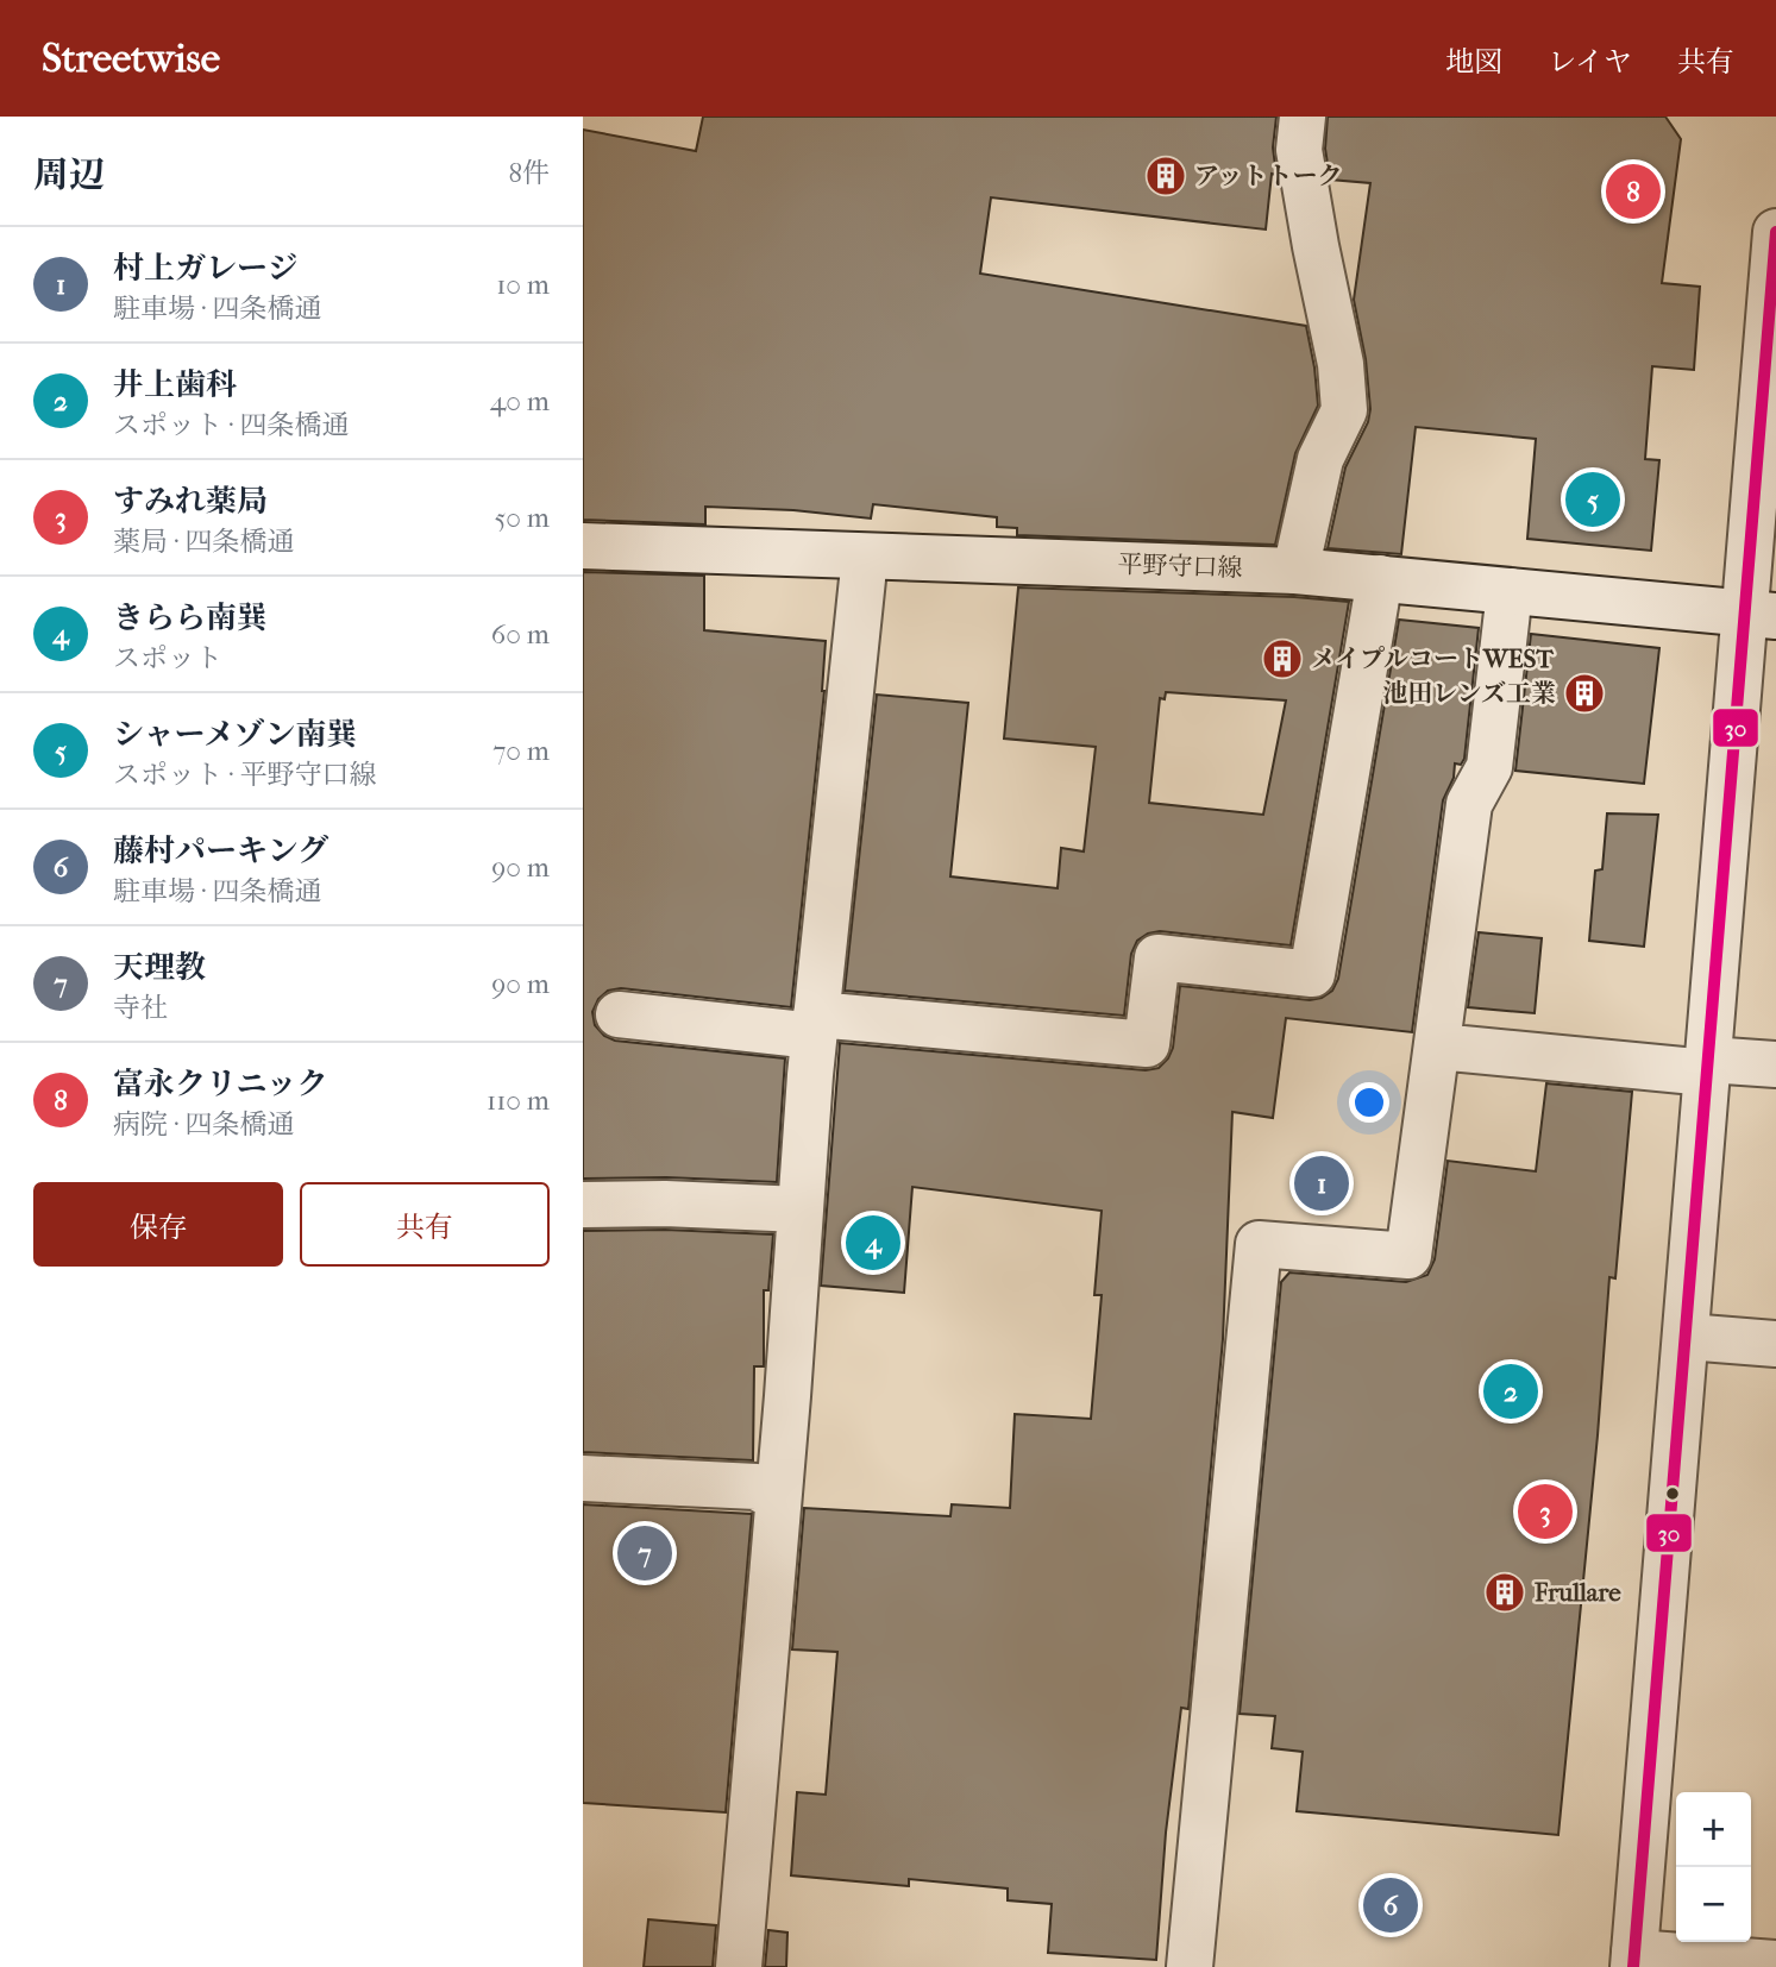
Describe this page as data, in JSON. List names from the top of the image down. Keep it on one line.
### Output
{"streets":{"street":["平野守口線"]},"places":{"building":["アットトーク","メイプルコートWEST","池田レンズ工業","Frullare"]},"lines":["transit line 30"],"page":{"header":"Streetwise","nav":["地図","レイヤ","共有"],"heading":["周辺","8件"],"pins":["8","5","1","4","2","3","7","6"],"list":[{"mark":"1","name":"村上ガレージ","note":"駐車場 · 四条橋通","value":"10 m"},{"mark":"2","name":"井上歯科","note":"スポット · 四条橋通","value":"40 m"},{"mark":"3","name":"すみれ薬局","note":"薬局 · 四条橋通","value":"50 m"},{"mark":"4","name":"きらら南巽","note":"スポット","value":"60 m"},{"mark":"5","name":"シャーメゾン南巽","note":"スポット · 平野守口線","value":"70 m"},{"mark":"6","name":"藤村パーキング","note":"駐車場 · 四条橋通","value":"90 m"},{"mark":"7","name":"天理教","note":"寺社","value":"90 m"},{"mark":"8","name":"富永クリニック","note":"病院 · 四条橋通","value":"110 m"}],"buttons":["保存","共有"],"map_buttons":["+","−"]}}
